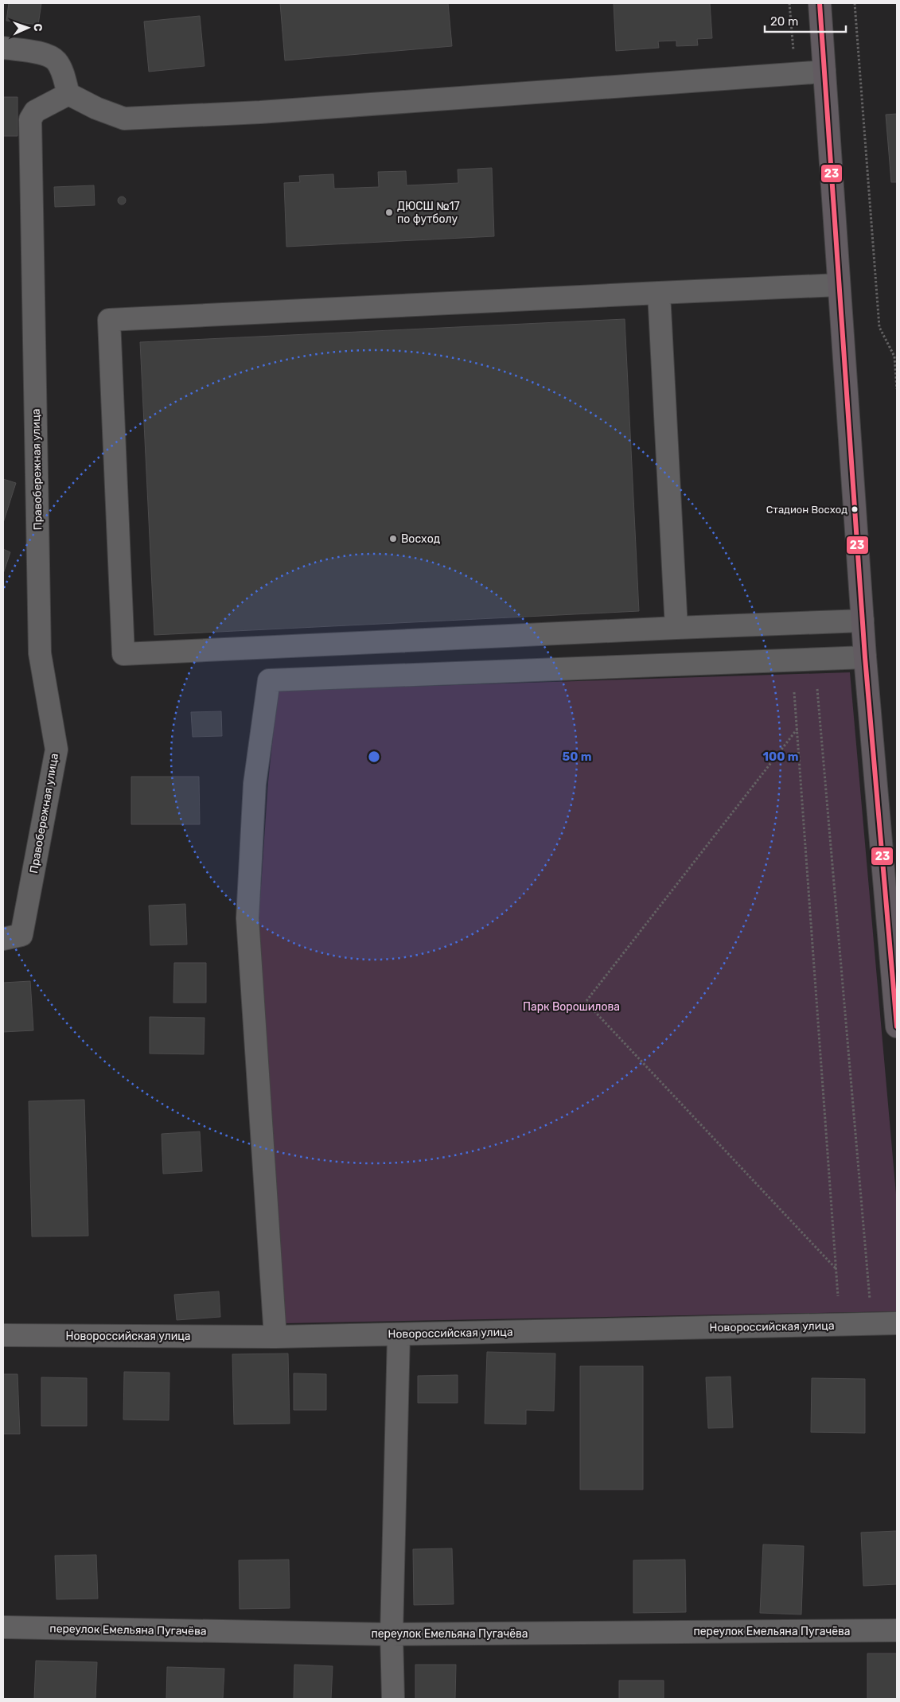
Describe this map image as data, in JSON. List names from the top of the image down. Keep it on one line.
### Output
{"streets":{"street":["Правобережная улица","Новороссийская улица","переулок Емельяна Пугачёва"]},"parks":["Парк Ворошилова"],"places":["ДЮСШ №17 по футболу","Стадион Восход","Восход"],"lines":["transit line 23"],"scale_bar":"20 m","north":"right","rings":["50 m","100 m"]}
